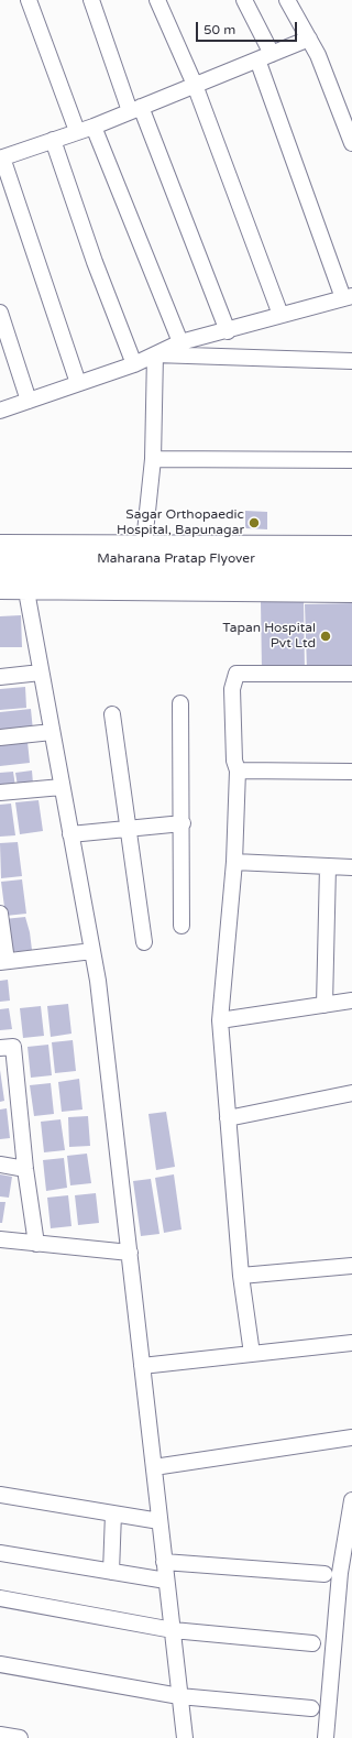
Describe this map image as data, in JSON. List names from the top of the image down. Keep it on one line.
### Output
{"streets":{"main road":["Maharana Pratap Flyover"]},"places":["Sagar Orthopaedic Hospital, Bapunagar","Tapan Hospital Pvt Ltd"],"scale_bar":"50 m"}
